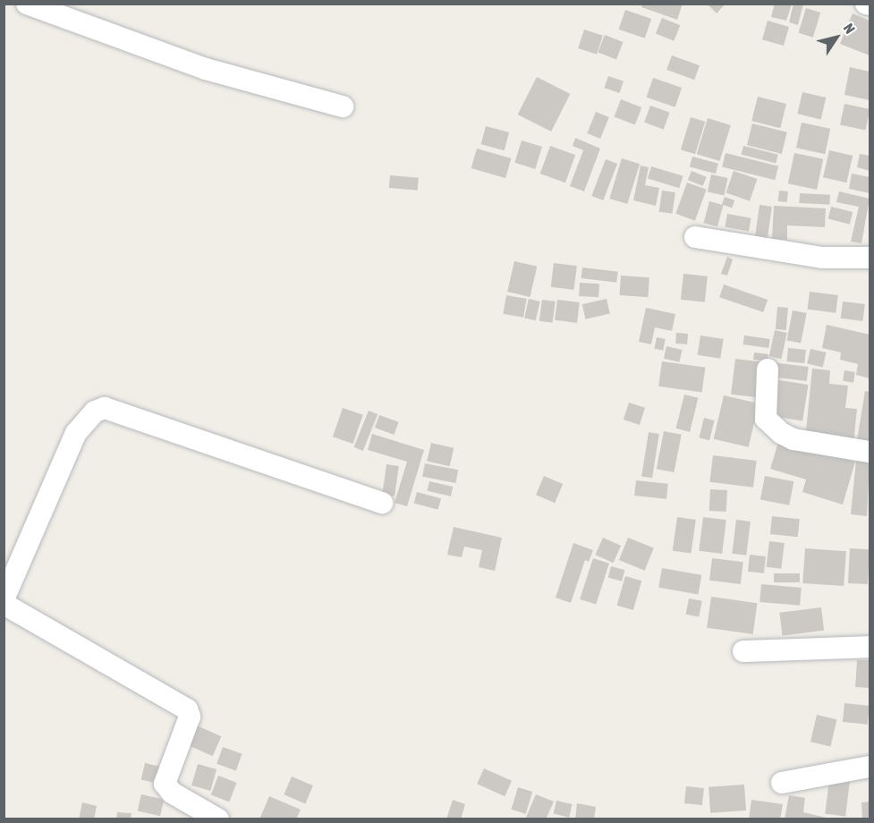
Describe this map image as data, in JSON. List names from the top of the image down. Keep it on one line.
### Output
{"north":"top right"}
